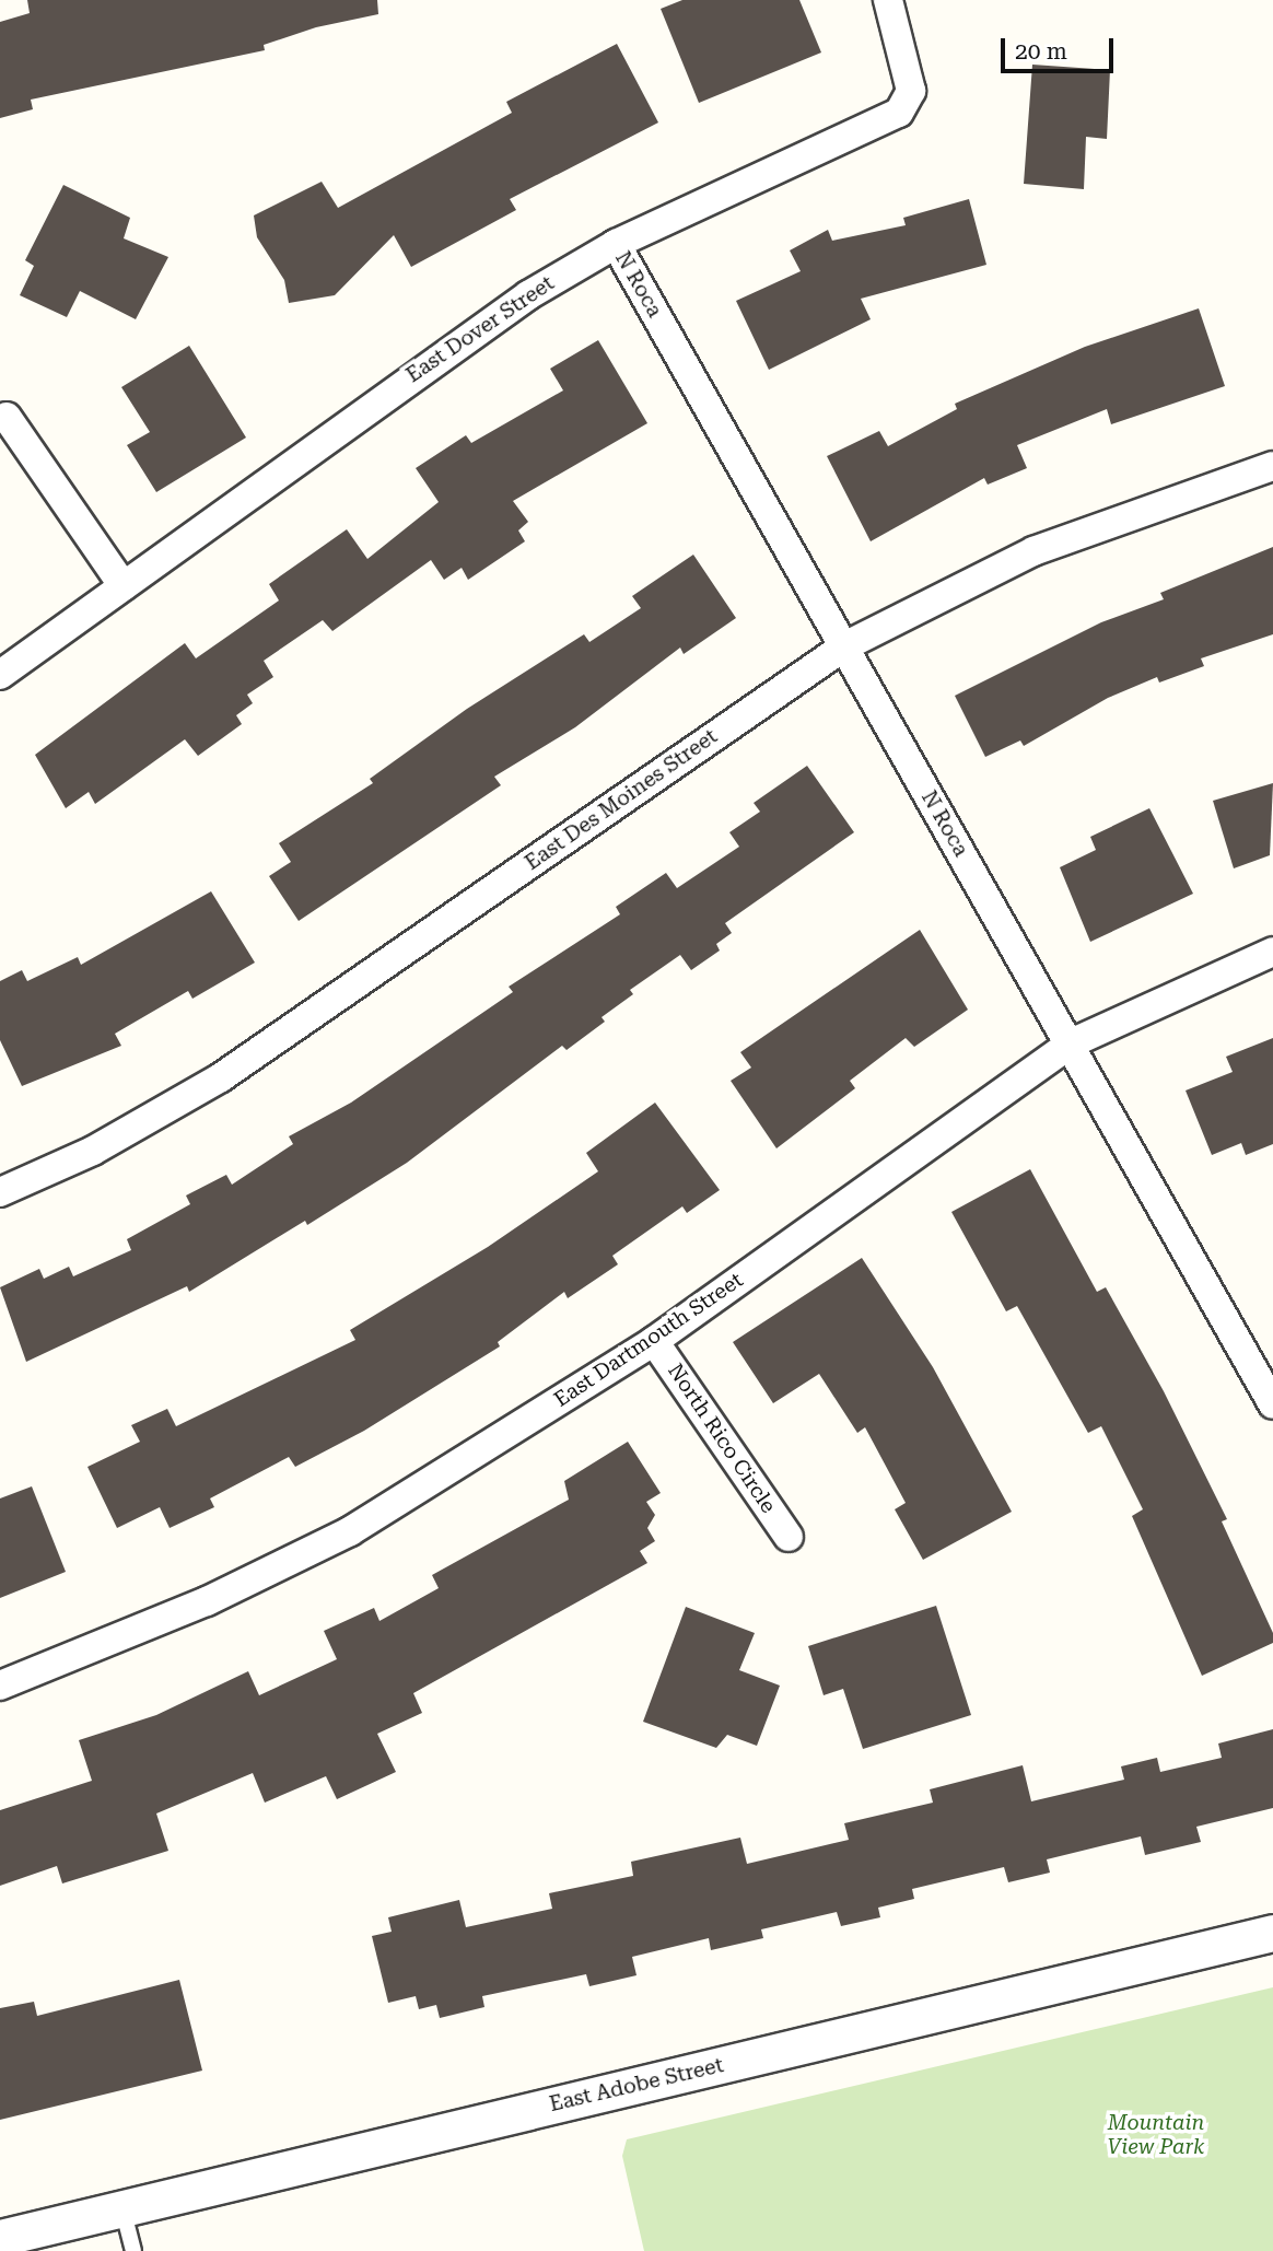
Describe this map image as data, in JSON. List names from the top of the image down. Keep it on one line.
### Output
{"streets":{"street":["N Roca","East Dover Street","East Des Moines Street","East Dartmouth Street","North Rico Circle","East Adobe Street"]},"crossings":[["N Roca","East Dover Street"],["N Roca","East Des Moines Street"],["N Roca","East Dartmouth Street"],["East Dartmouth Street","North Rico Circle"]],"parks":["Mountain View Park"],"scale_bar":"20 m"}
